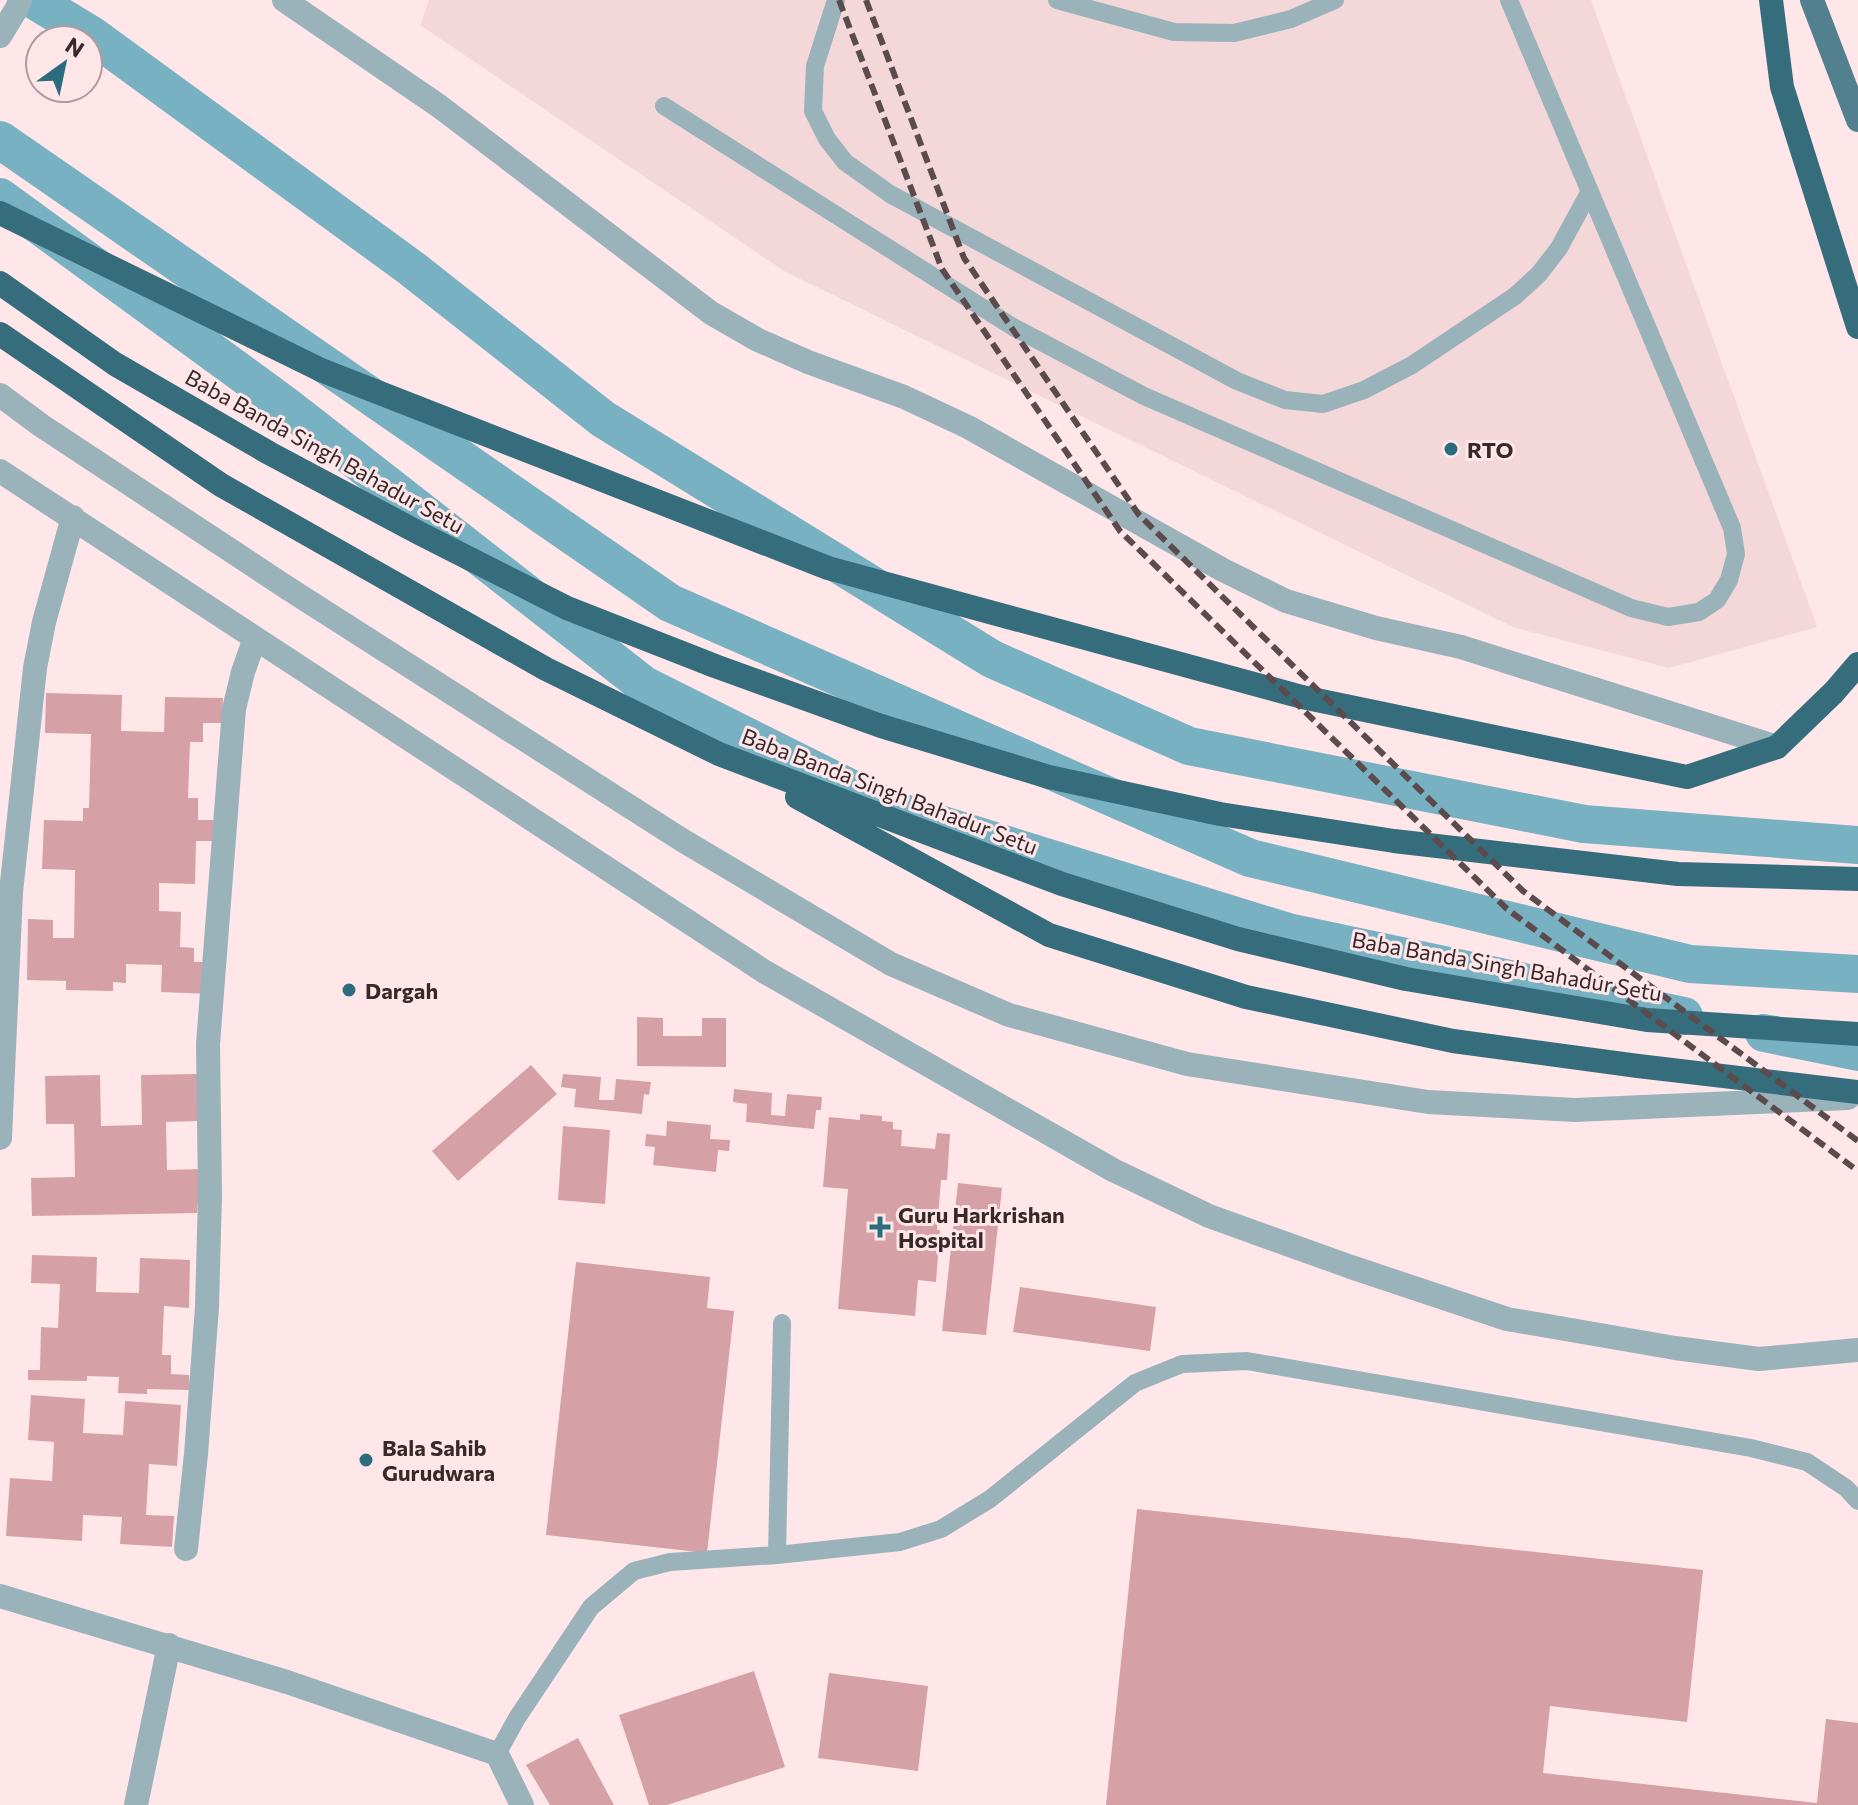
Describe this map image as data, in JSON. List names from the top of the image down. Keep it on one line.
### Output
{"streets":{"highway":["Baba Banda Singh Bahadur Setu"]},"places":{"other":["RTO","Dargah","Bala Sahib Gurudwara"],"health":["Guru Harkrishan Hospital"]},"north":"top right"}
